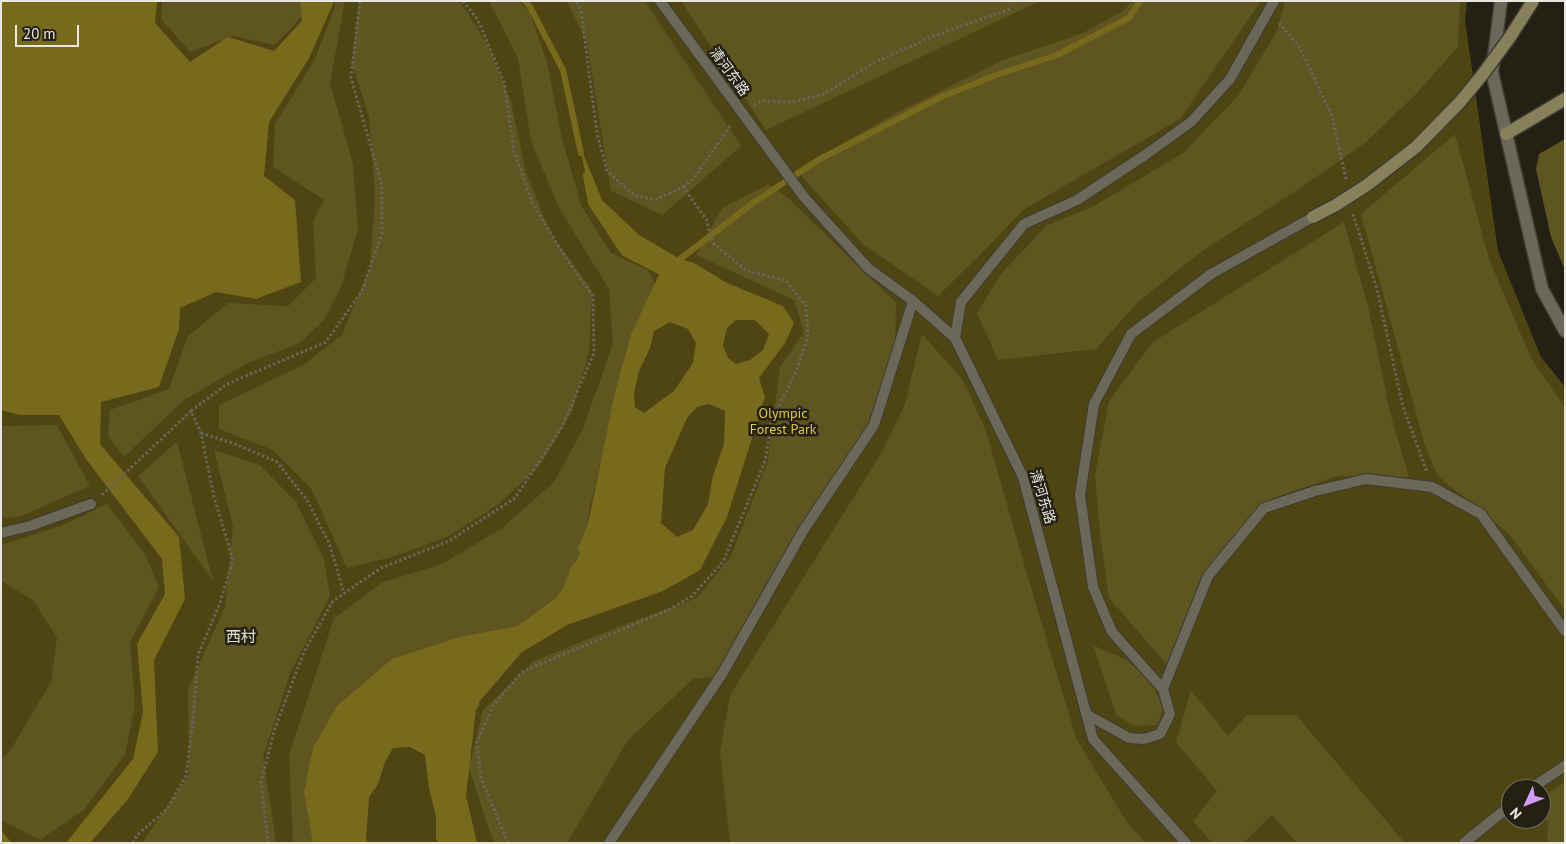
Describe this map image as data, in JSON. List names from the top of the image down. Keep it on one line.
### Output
{"streets":{"lane":["清河东路"]},"districts":["西村"],"parks":["Olympic Forest Park"],"scale_bar":"20 m","north":"bottom left"}
